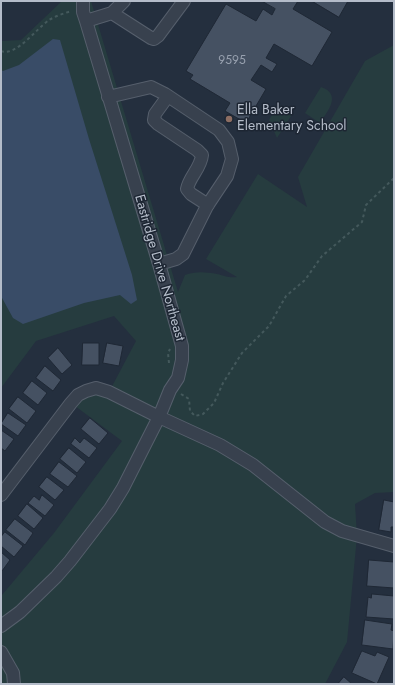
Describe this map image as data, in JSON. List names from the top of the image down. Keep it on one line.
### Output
{"streets":{"street":["Eastridge Drive Northeast"]},"places":["Ella Baker Elementary School"],"house_numbers":["9595"]}
